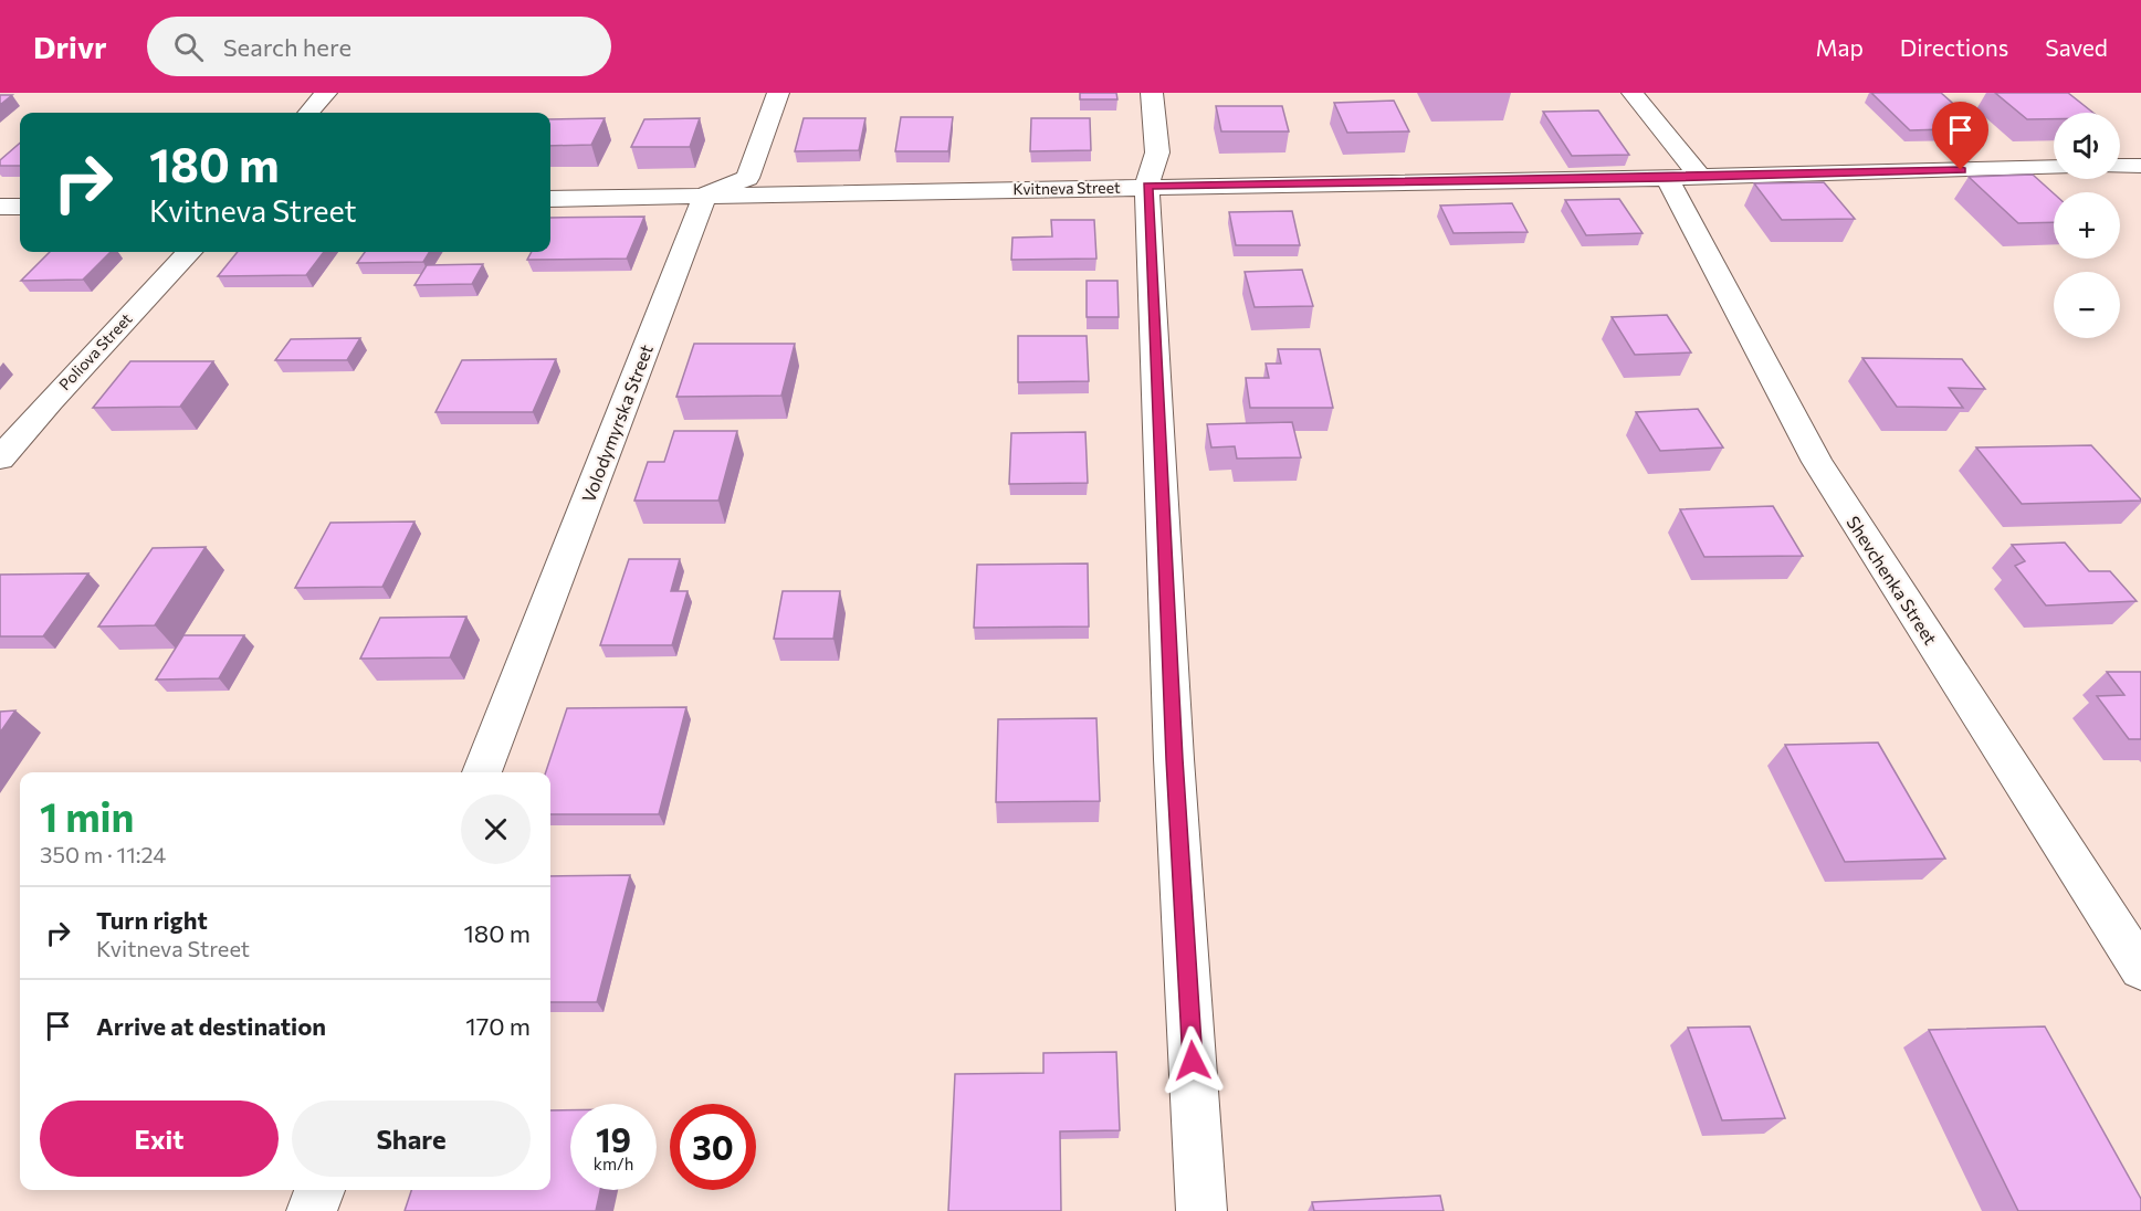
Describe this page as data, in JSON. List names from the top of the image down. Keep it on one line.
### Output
{"streets":{"street":["Kvitneva Street","Poliova Street","Volodymyrska Street","Shevchenka Street"]},"crossings":[["Kvitneva Street","Volodymyrska Street"],["Kvitneva Street","Shevchenka Street"]],"page":{"header":"Drivr","search":"Search here","nav":["Map","Directions","Saved"],"map_buttons":["+","−"],"turn":["180 m","Kvitneva Street"],"heading":["1 min","350 m · 11:24"],"list":[{"name":"Turn right","note":"Kvitneva Street","value":"180 m"},{"name":"Arrive at destination","value":"170 m"}],"buttons":["Exit","Share"],"speed":"19 km/h","limit":"30"}}
